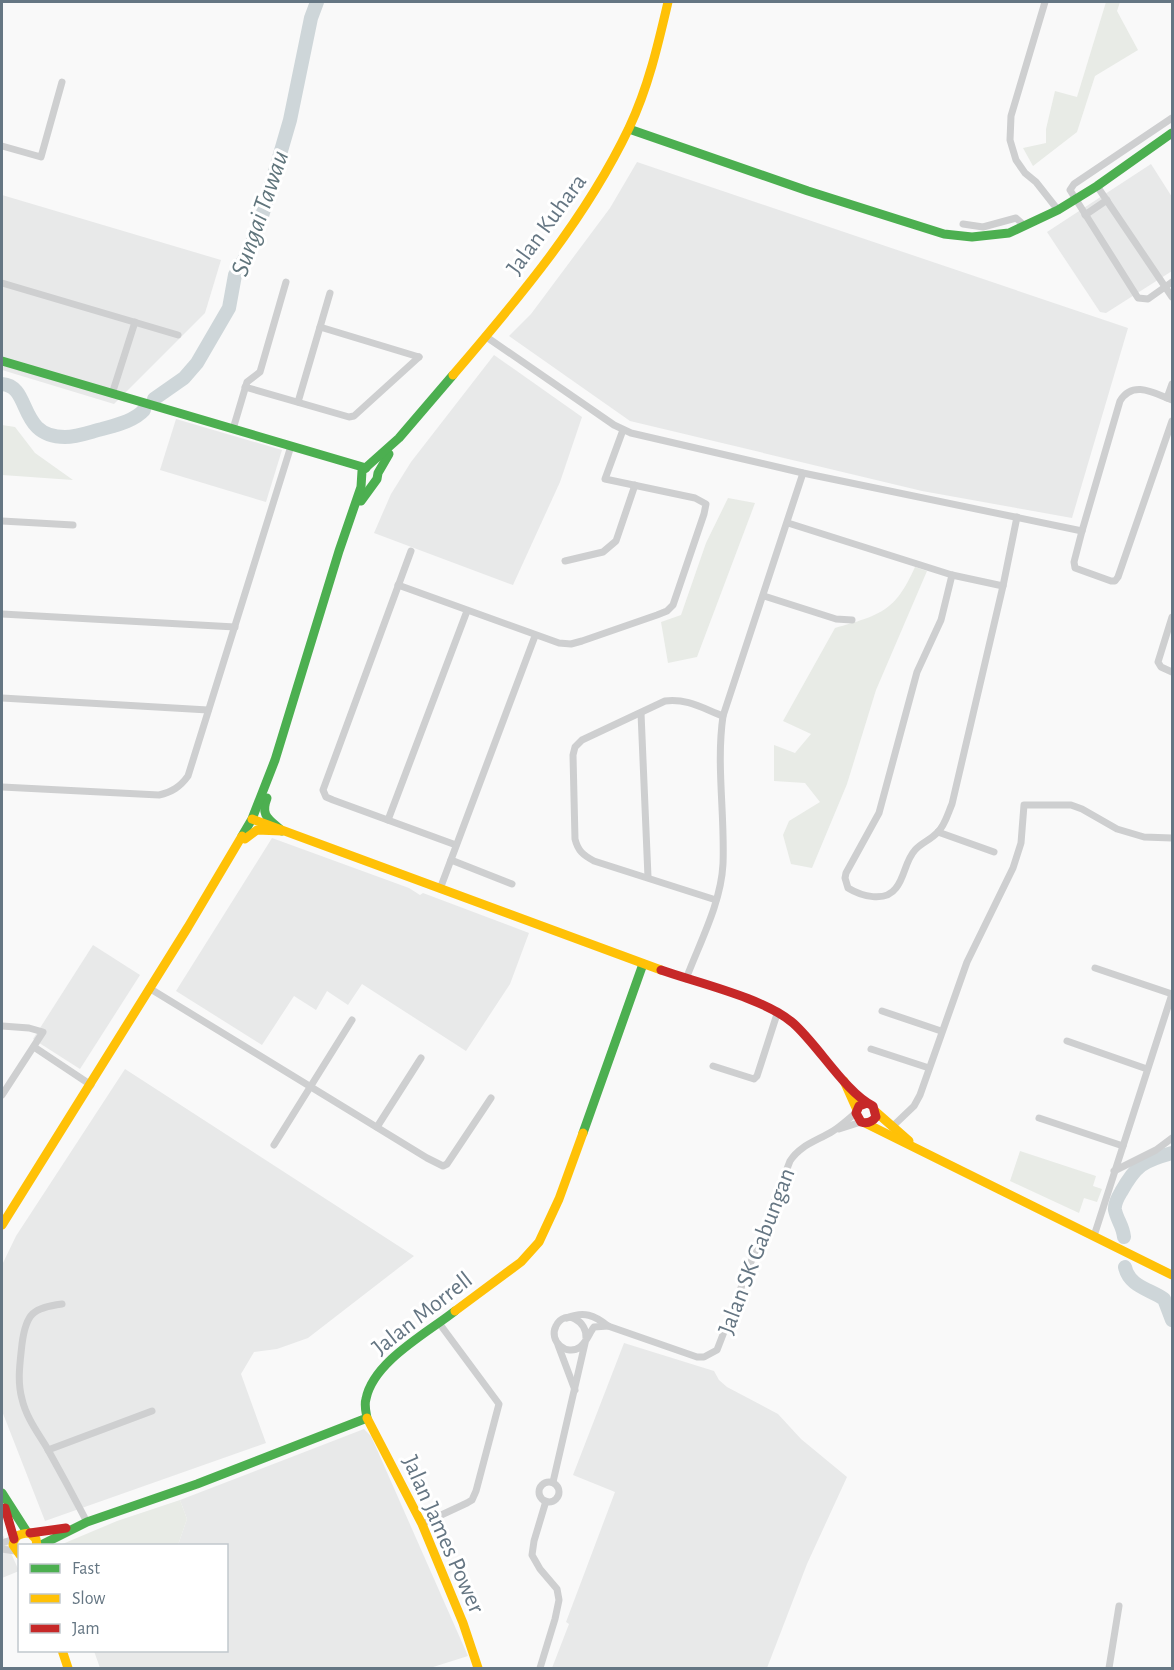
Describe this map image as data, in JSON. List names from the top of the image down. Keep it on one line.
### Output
{"streets":{"street":["Jalan Kuhara","Jalan SK Gabungan","Jalan Morrell","Jalan James Power"]},"crossings":[["Jalan Morrell","Jalan James Power"]],"water":["Sungai Tawau"],"legend":["Fast","Slow","Jam"]}
